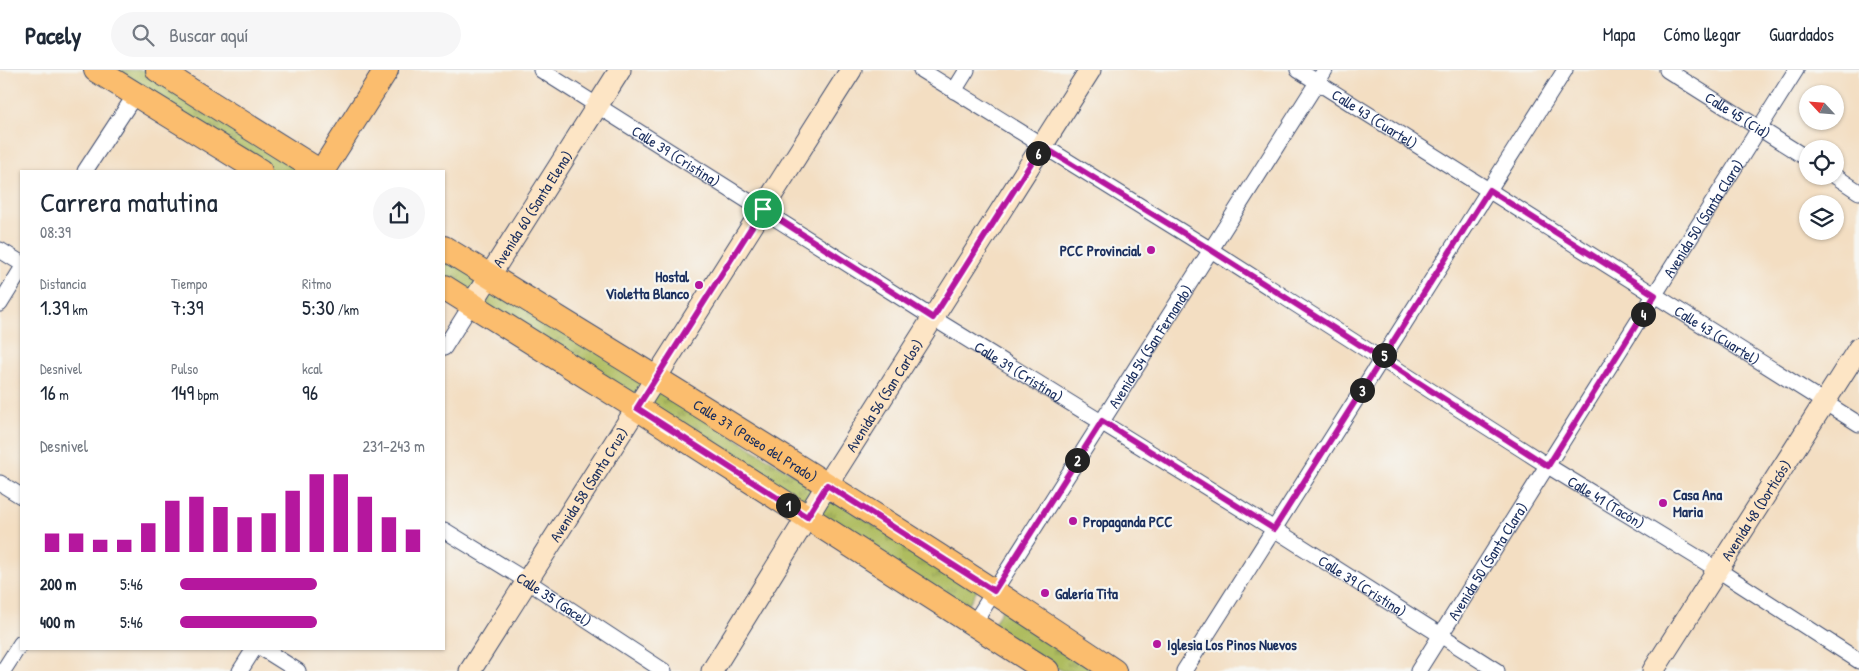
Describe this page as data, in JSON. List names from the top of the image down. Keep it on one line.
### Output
{"streets":{"main road":["Avenida 60 (Santa Elena)","Avenida 56 (San Carlos)","Calle 37 (Paseo del Prado)","Avenida 58 (Santa Cruz)","Avenida 48 (Dorticós)"],"street":["Calle 45 (Cid)","Calle 43 (Cuartel)","Calle 39 (Cristina)","Avenida 50 (Santa Clara)","Avenida 54 (San Fernando)","Calle 41 (Tacón)","Calle 35 (Gacel)"]},"crossings":[["Calle 45 (Cid)","Avenida 50 (Santa Clara)"],["Calle 43 (Cuartel)","Avenida 50 (Santa Clara)"],["Calle 43 (Cuartel)","Avenida 54 (San Fernando)"],["Calle 43 (Cuartel)","Avenida 48 (Dorticós)"],["Calle 39 (Cristina)","Avenida 60 (Santa Elena)"],["Calle 39 (Cristina)","Avenida 50 (Santa Clara)"],["Calle 39 (Cristina)","Avenida 54 (San Fernando)"],["Calle 39 (Cristina)","Avenida 56 (San Carlos)"],["Calle 39 (Cristina)","Avenida 58 (Santa Cruz)"],["Avenida 60 (Santa Elena)","Calle 37 (Paseo del Prado)"],["Avenida 50 (Santa Clara)","Calle 41 (Tacón)"],["Avenida 54 (San Fernando)","Calle 37 (Paseo del Prado)"],["Avenida 54 (San Fernando)","Calle 41 (Tacón)"],["Avenida 56 (San Carlos)","Calle 37 (Paseo del Prado)"],["Avenida 56 (San Carlos)","Calle 41 (Tacón)"],["Calle 37 (Paseo del Prado)","Avenida 58 (Santa Cruz)"],["Avenida 58 (Santa Cruz)","Calle 35 (Gacel)"],["Calle 41 (Tacón)","Avenida 48 (Dorticós)"]],"places":["PCC Provincial","Hostal Violetta Blanco","Casa Ana Maria","Propaganda PCC","Galería Tita","Iglesia Los Pinos Nuevos"],"north":"top left","page":{"header":"Pacely","search":"Buscar aquí","nav":["Mapa","Cómo llegar","Guardados"],"pins":["6","4","5","3","2","1"],"heading":["Carrera matutina","08:39"],"stats":[["Distancia","1.39 km"],["Tiempo","7:39"],["Ritmo","5:30 /km"],["Desnivel","16 m"],["Pulso","149 bpm"],["kcal","96"]],"chart":["Desnivel","231–243 m"],"list":[{"name":"200 m","note":"5:46"},{"name":"400 m","note":"5:46"}]}}
